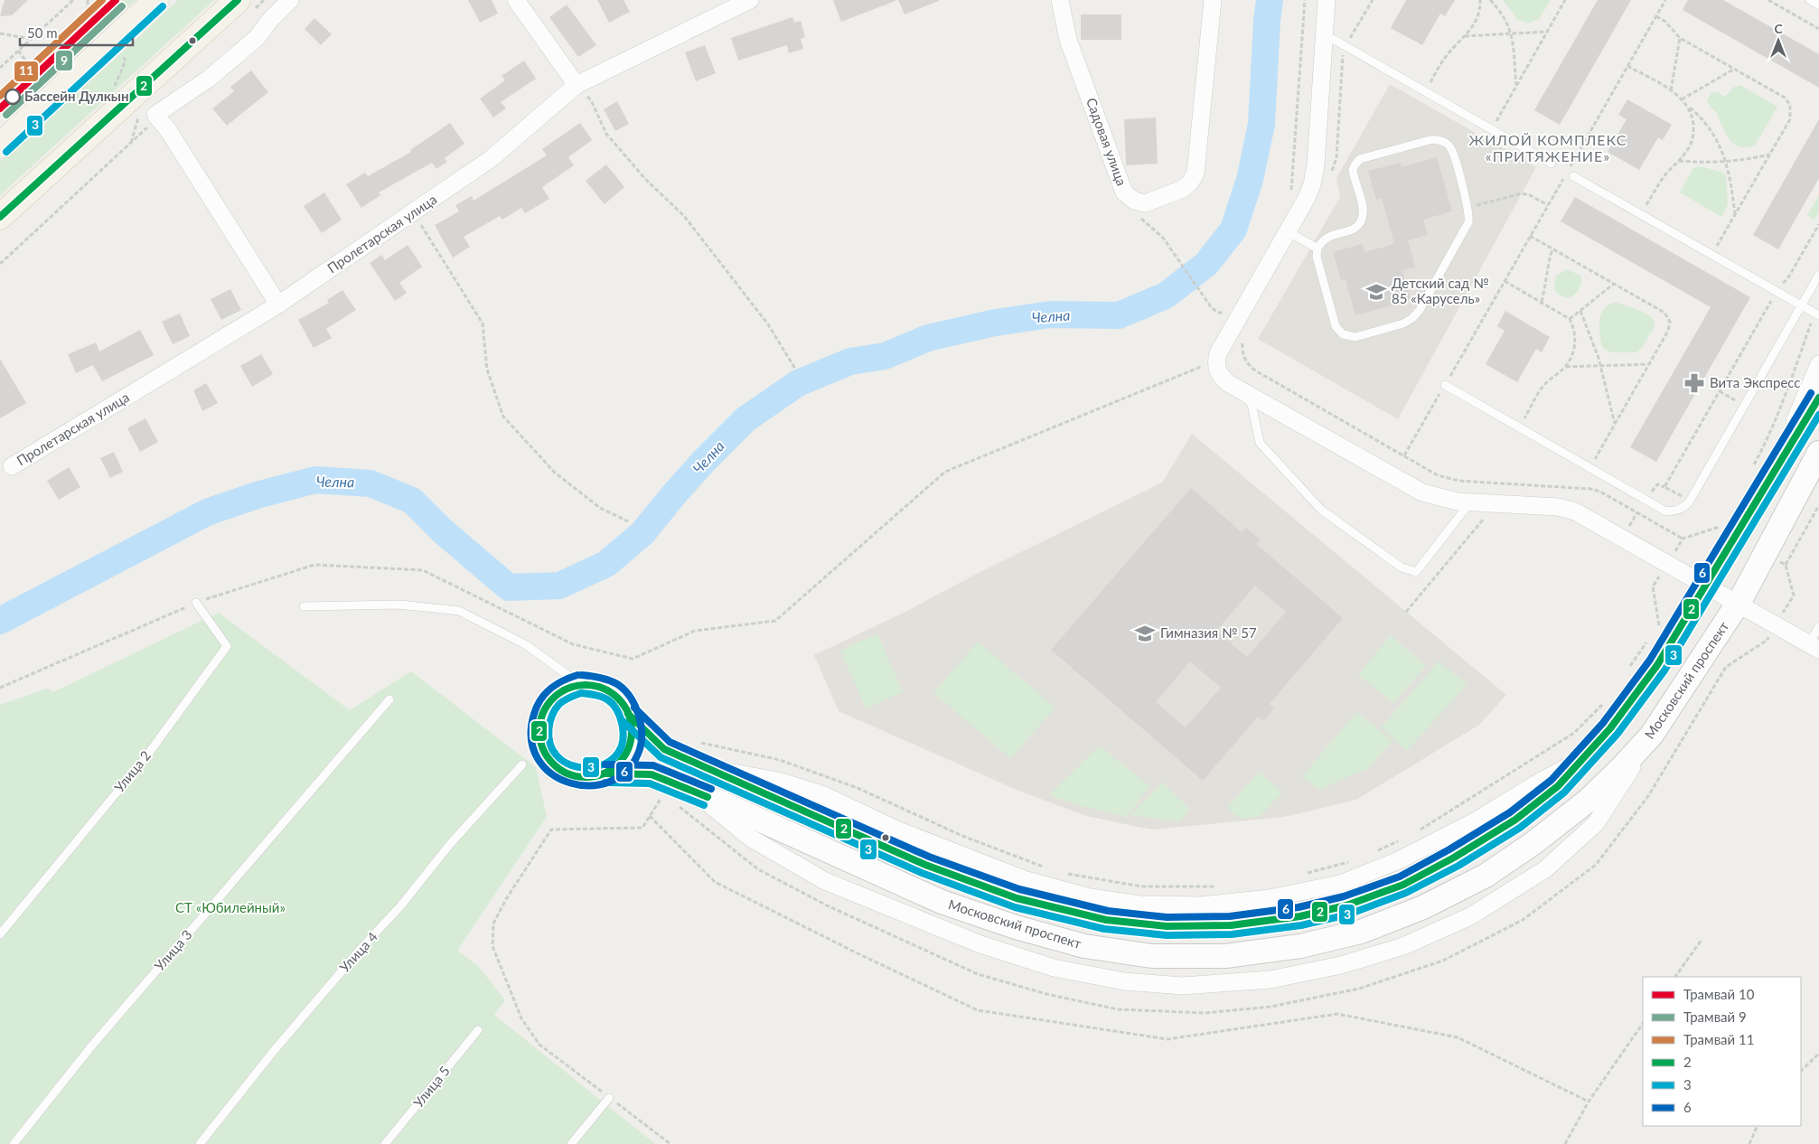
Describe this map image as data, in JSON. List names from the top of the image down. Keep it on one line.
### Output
{"streets":{"main road":["Московский проспект"],"street":["Садовая улица","Пролетарская улица"],"lane":["Улица 2","Улица 3","Улица 4","Улица 5"]},"districts":["ЖИЛОЙ КОМПЛЕКС «ПРИТЯЖЕНИЕ»"],"water":["Челна"],"parks":["СТ «Юбилейный»"],"places":{"other":["Бассейн Дулкын"],"school or university":["Детский сад № 85 «Карусель»","Гимназия № 57"],"pharmacy":["Вита Экспресс"]},"lines":["tram line 10","tram line 11","transit line 2","tram line 9","transit line 3","transit line 6"],"legend":["Трамвай 10","Трамвай 9","Трамвай 11","2","3","6"],"scale_bar":"50 m","north":"top"}
